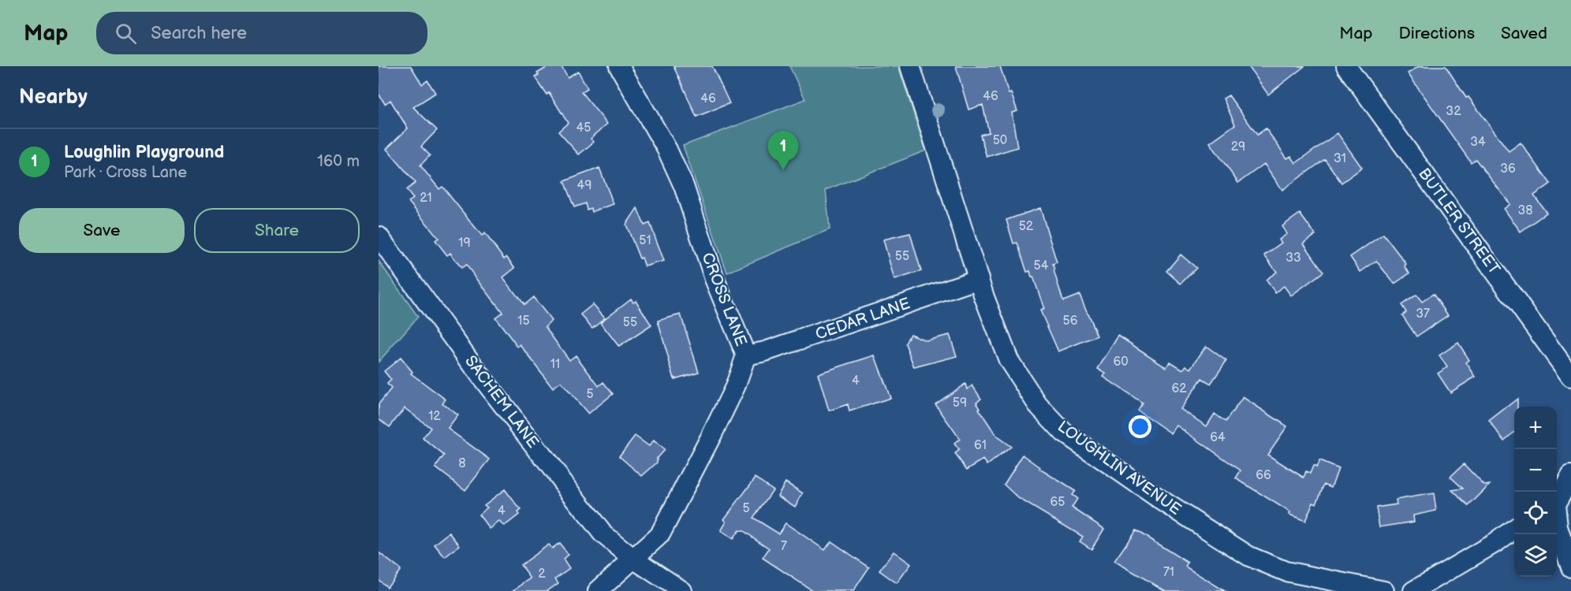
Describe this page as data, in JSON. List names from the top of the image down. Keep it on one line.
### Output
{"streets":{"street":["BUTLER STREET","CROSS LANE","CEDAR LANE","SACHEM LANE","LOUGHLIN AVENUE"]},"crossings":[["CROSS LANE","CEDAR LANE"],["CROSS LANE","SACHEM LANE"],["CEDAR LANE","LOUGHLIN AVENUE"]],"house_numbers":["46","46","32","45","50","34","29","31","36","49","21","38","52","51","19","55","33","54","37","15","56","55","60","11","4","62","5","59","12","64","61","8","66","65","5","4","7","71","2"],"page":{"header":"Map","search":"Search here","nav":["Map","Directions","Saved"],"heading":"Nearby","list":[{"mark":"1","name":"Loughlin Playground","note":"Park · Cross Lane","value":"160 m"}],"pins":"1","buttons":["Save","Share"],"map_buttons":["+","−"]}}
